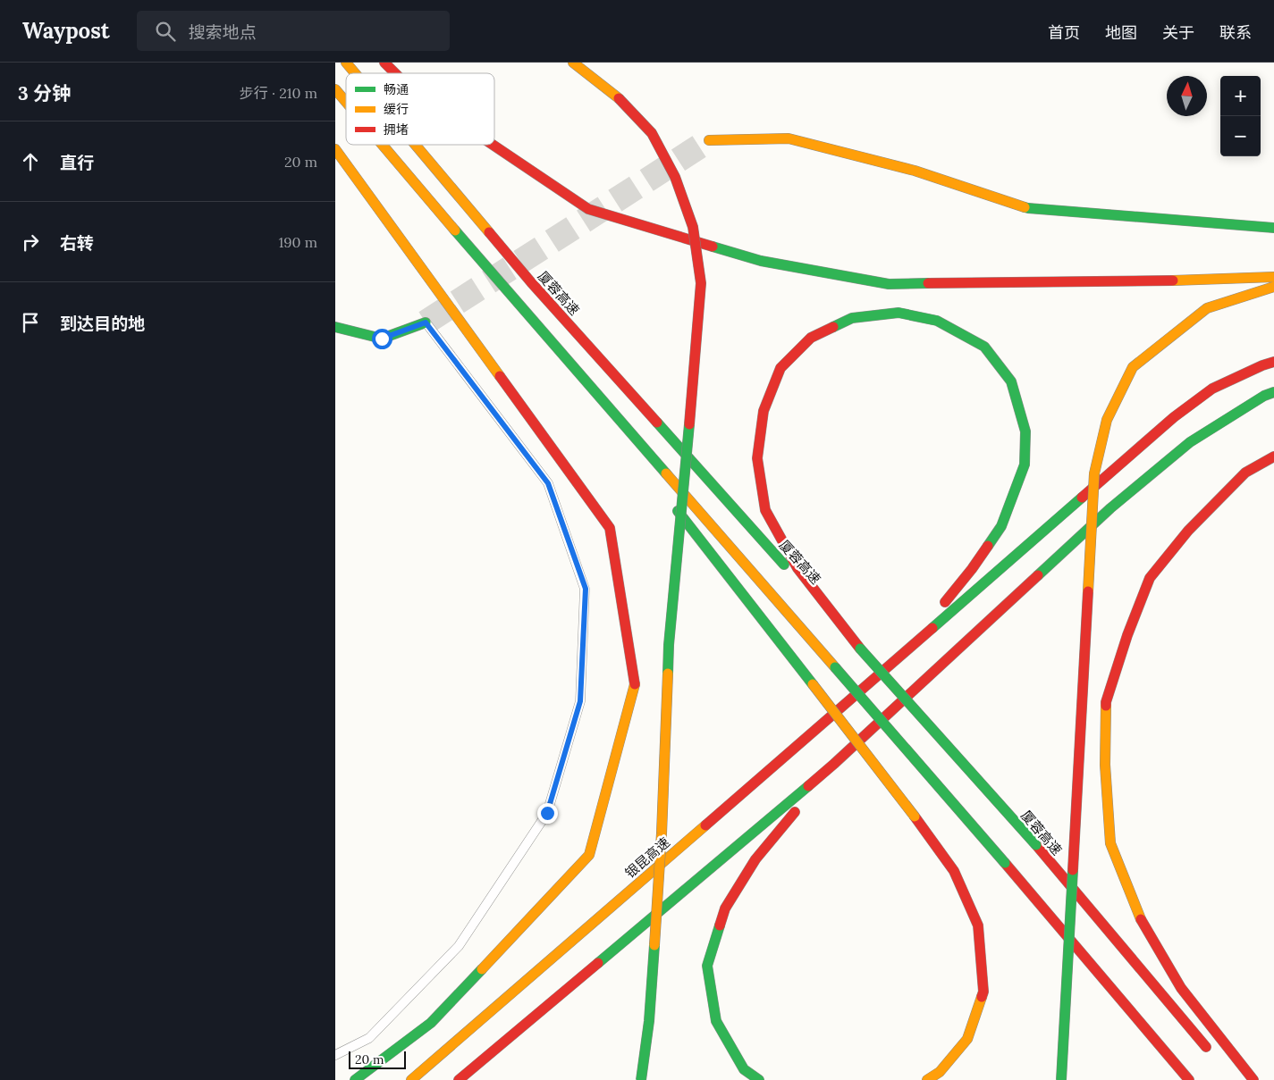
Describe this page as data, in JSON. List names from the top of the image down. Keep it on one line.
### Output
{"streets":{"main road":["厦蓉高速","银昆高速"]},"legend":["畅通","缓行","拥堵"],"scale_bar":"20 m","north":"top","page":{"header":"Waypost","search":"搜索地点","nav":["首页","地图","关于","联系"],"heading":["3 分钟","步行 · 210 m"],"map_buttons":["+","−"],"list":[["直行","20 m"],["右转","190 m"],"到达目的地"],"scale":"20 m"}}
